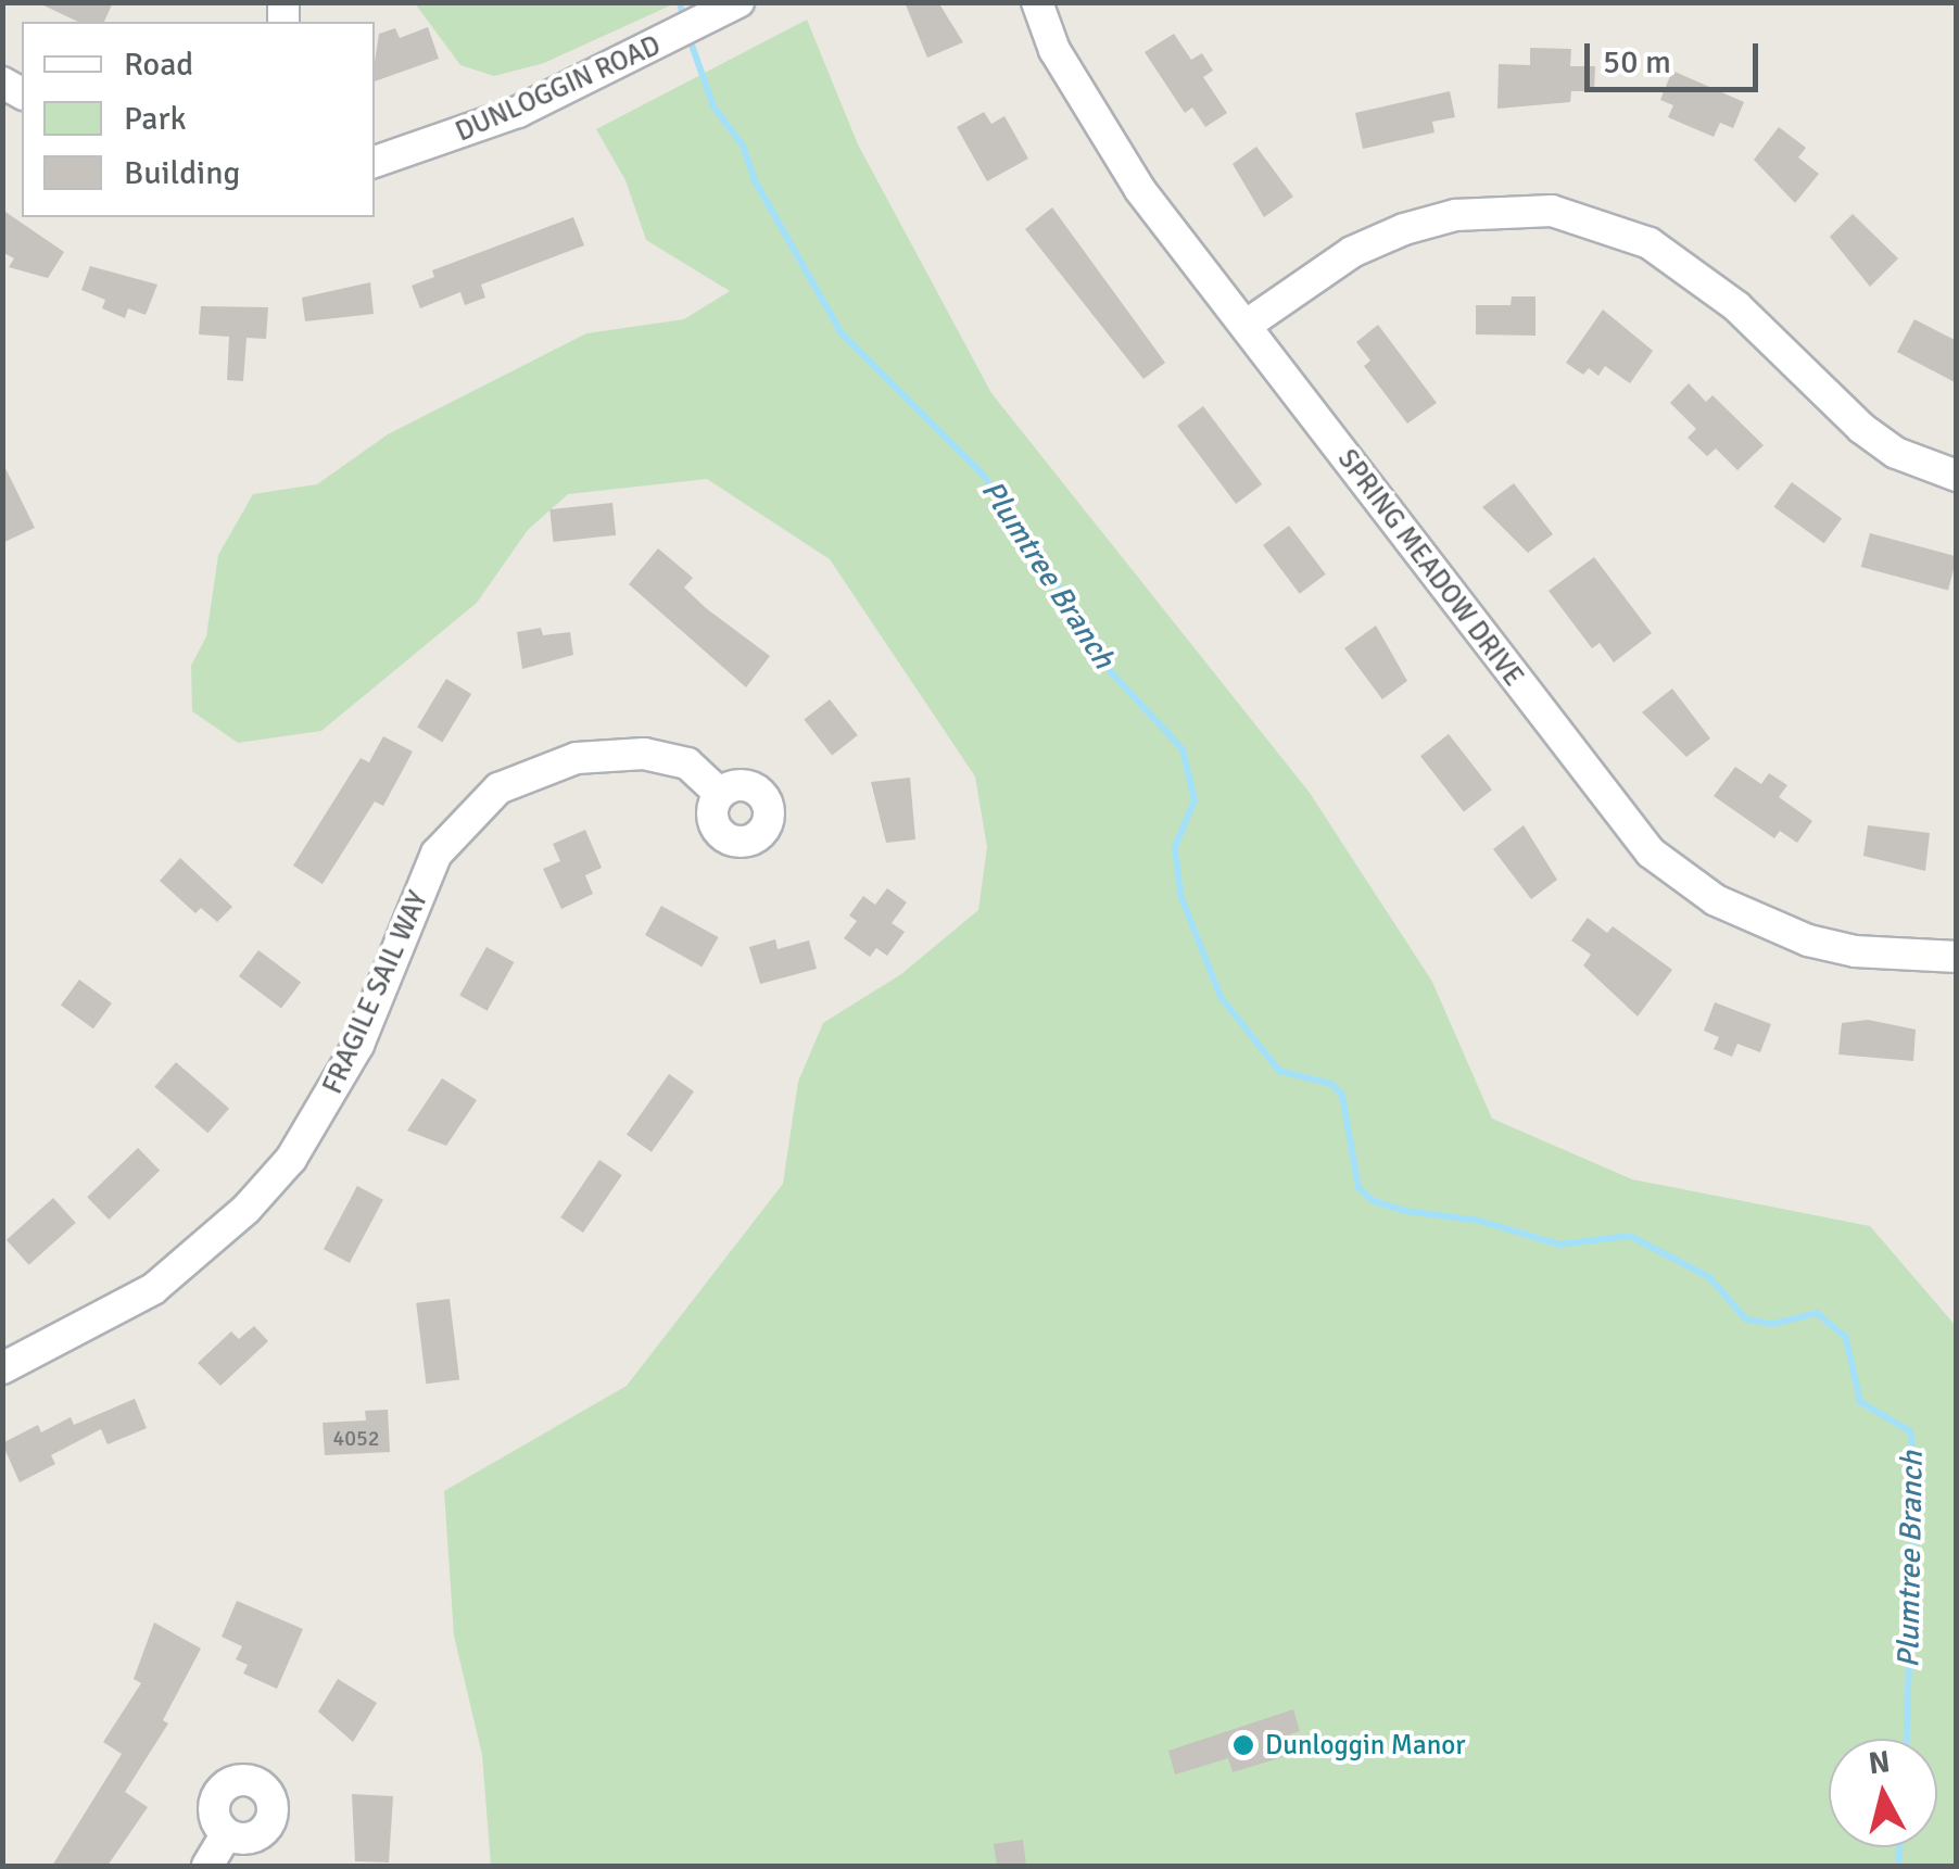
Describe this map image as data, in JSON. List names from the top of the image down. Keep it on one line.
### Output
{"streets":{"street":["DUNLOGGIN ROAD","SPRING MEADOW DRIVE","FRAGILE SAIL WAY"]},"water":["Plumtree Branch"],"places":["Dunloggin Manor"],"house_numbers":["4052"],"legend":["Road","Park","Building"],"scale_bar":"50 m","north":"top"}
